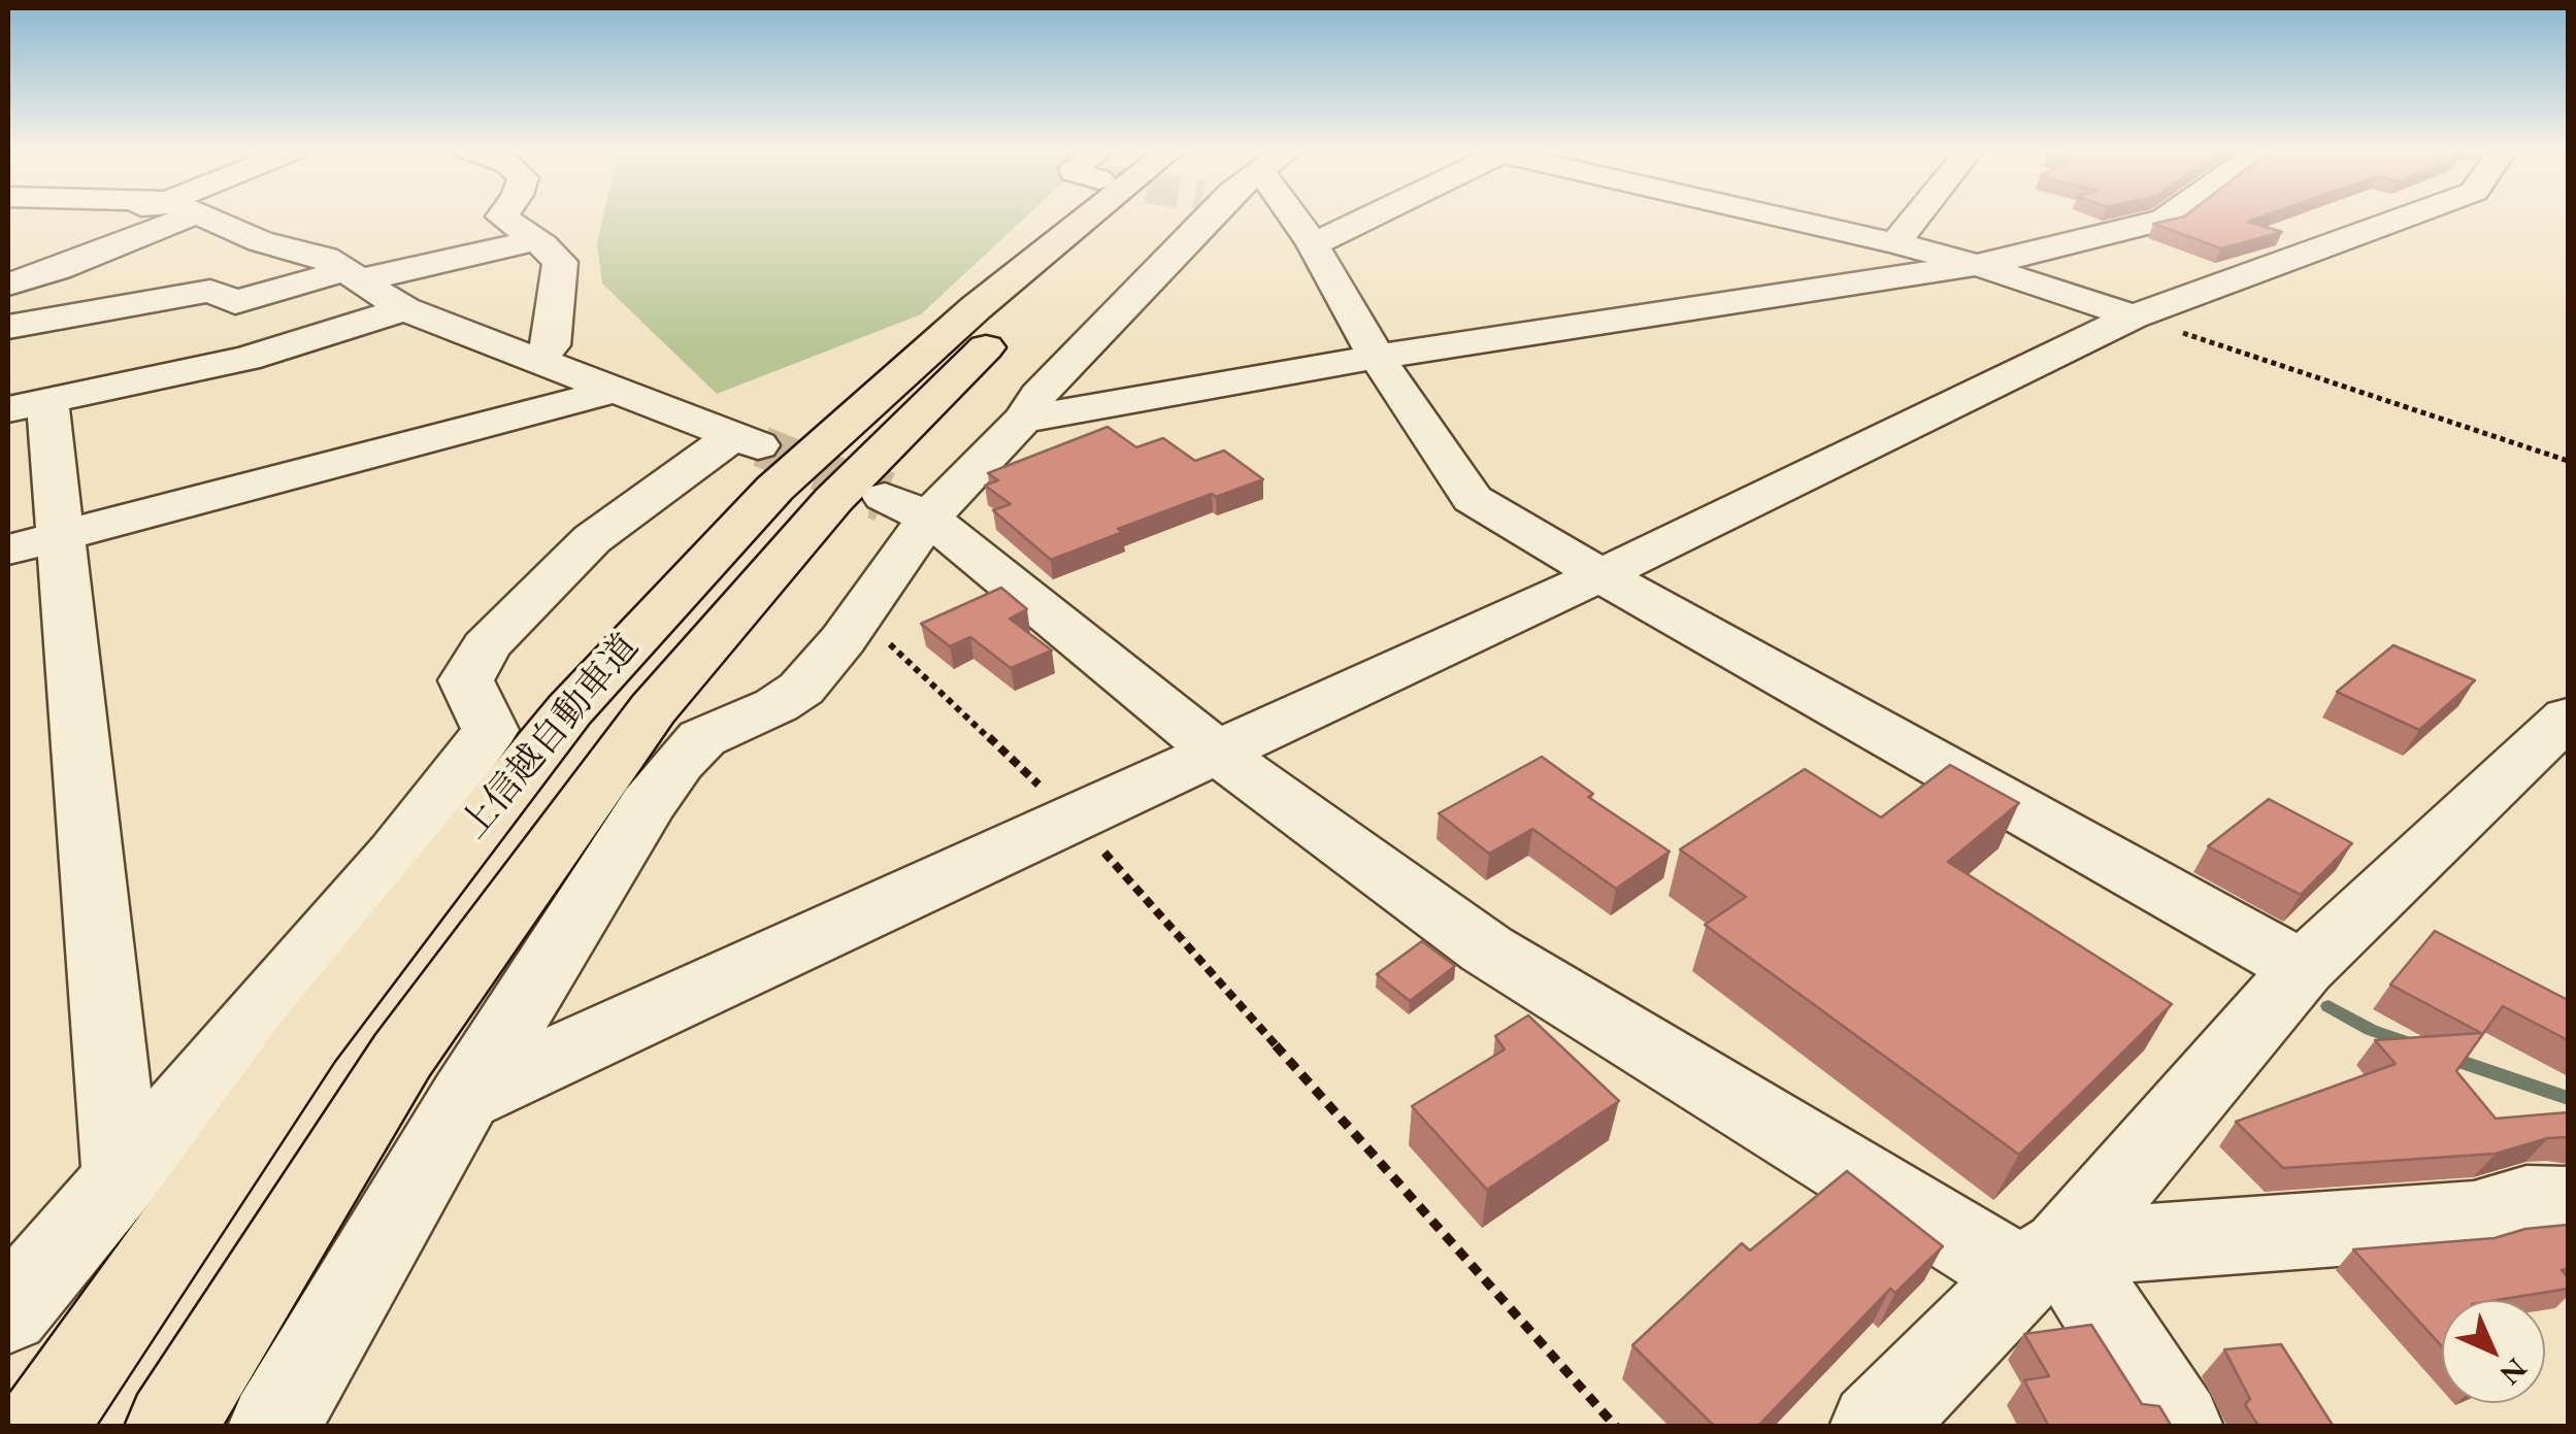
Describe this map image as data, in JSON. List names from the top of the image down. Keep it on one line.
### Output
{"streets":{"highway":["上信越自動車道"]},"north":"bottom right"}
